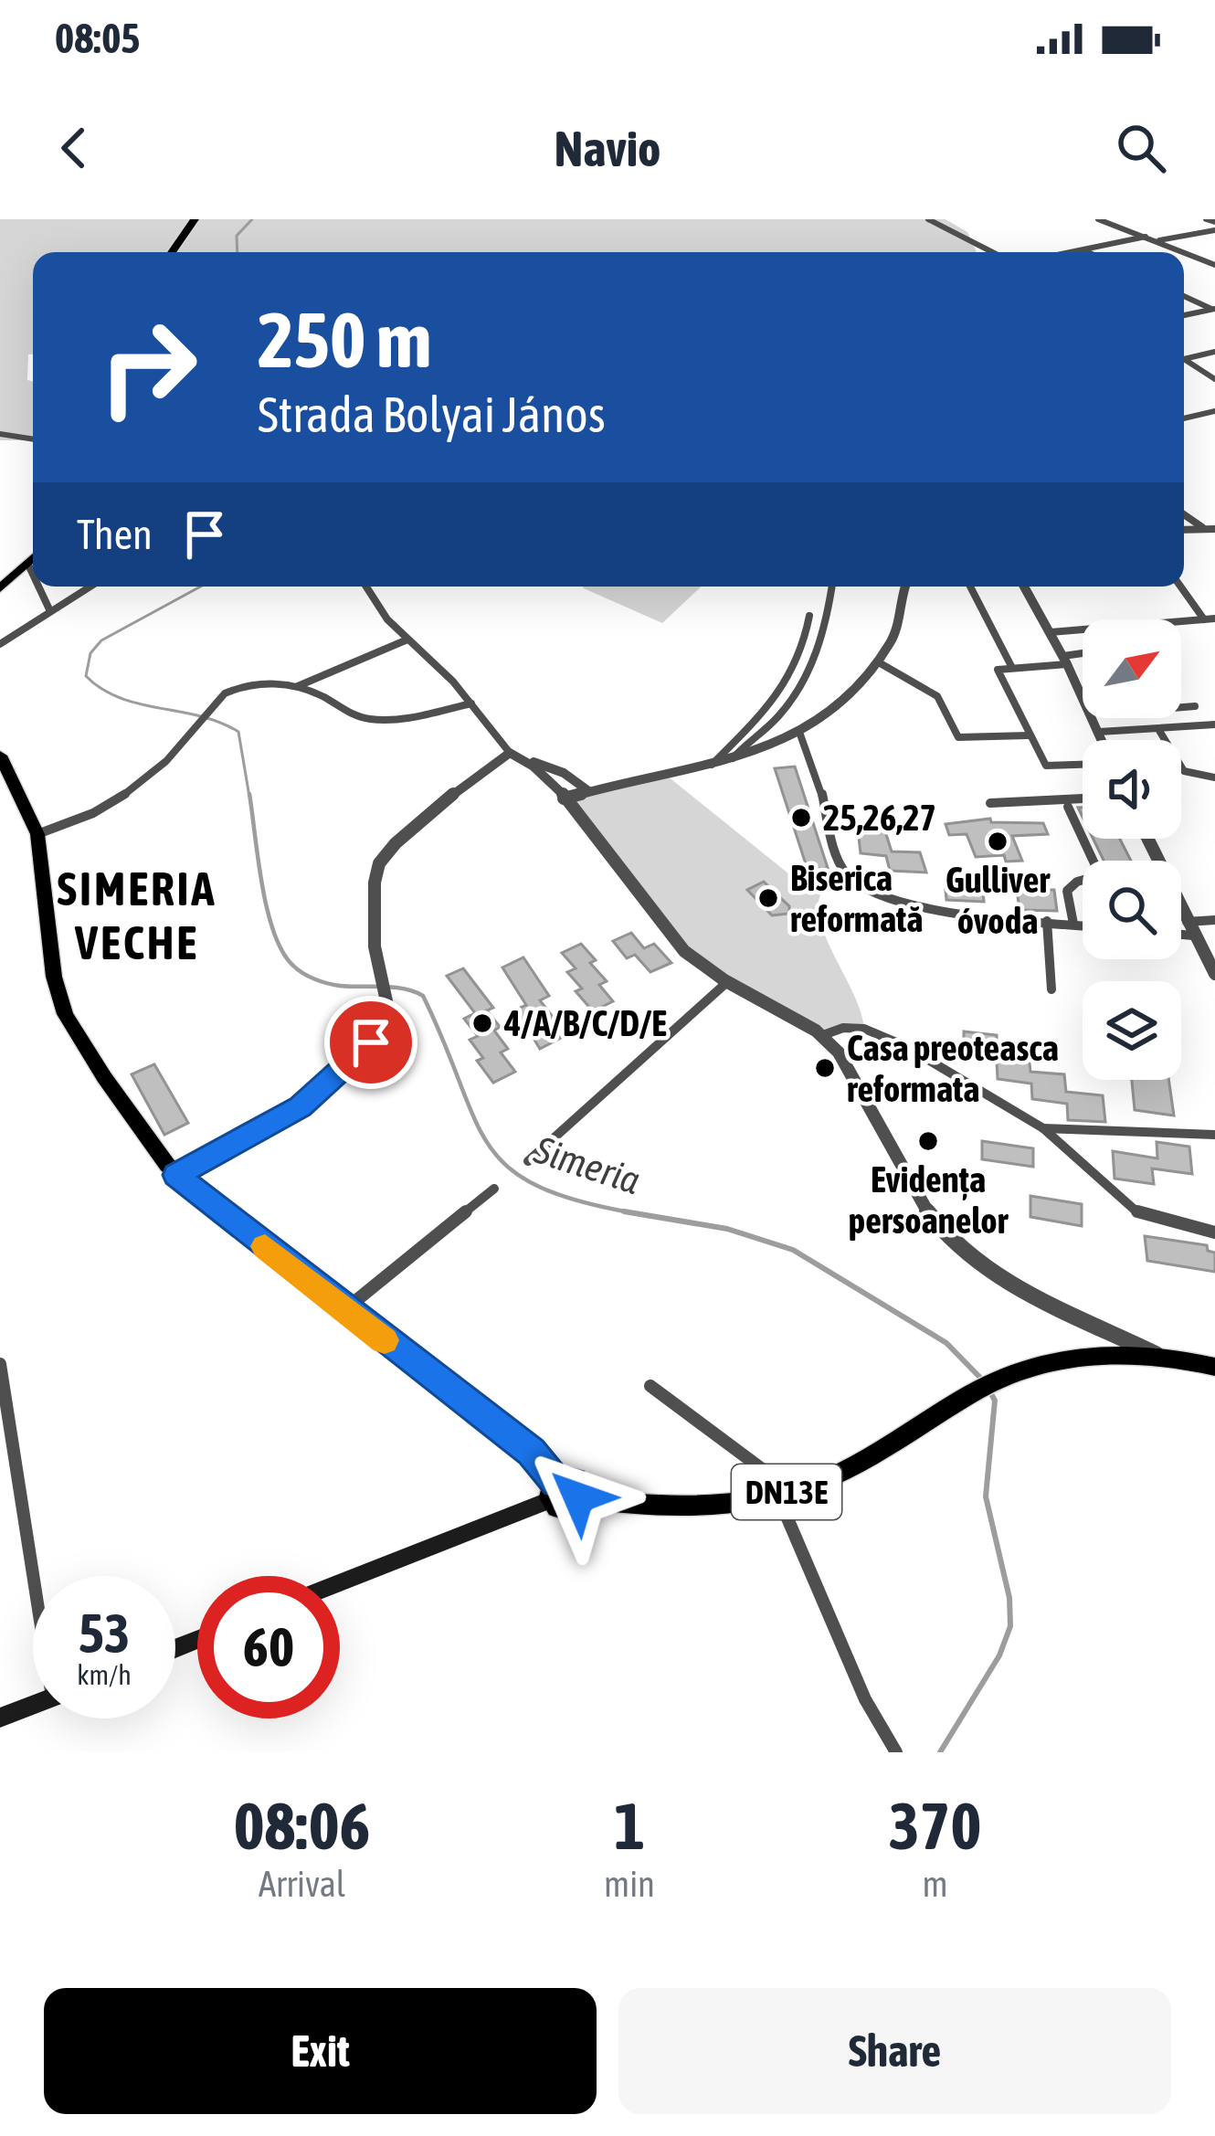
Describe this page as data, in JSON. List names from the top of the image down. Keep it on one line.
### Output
{"streets":{"main road":["DN13E"]},"districts":["SIMERIA VECHE"],"water":["Simeria"],"places":["25,26,27","Gulliver óvoda","Biserica reformată","4/A/B/C/D/E","Casa preoteasca reformata","Evidența persoanelor"],"north":"top right","page":{"status":"08:05","header":"Navio","turn":["250 m","Strada Bolyai János"],"then":"Then","speed":"53 km/h","limit":"60","eta":["08:06","Arrival","1","min","370","m"],"buttons":["Exit","Share"]}}
